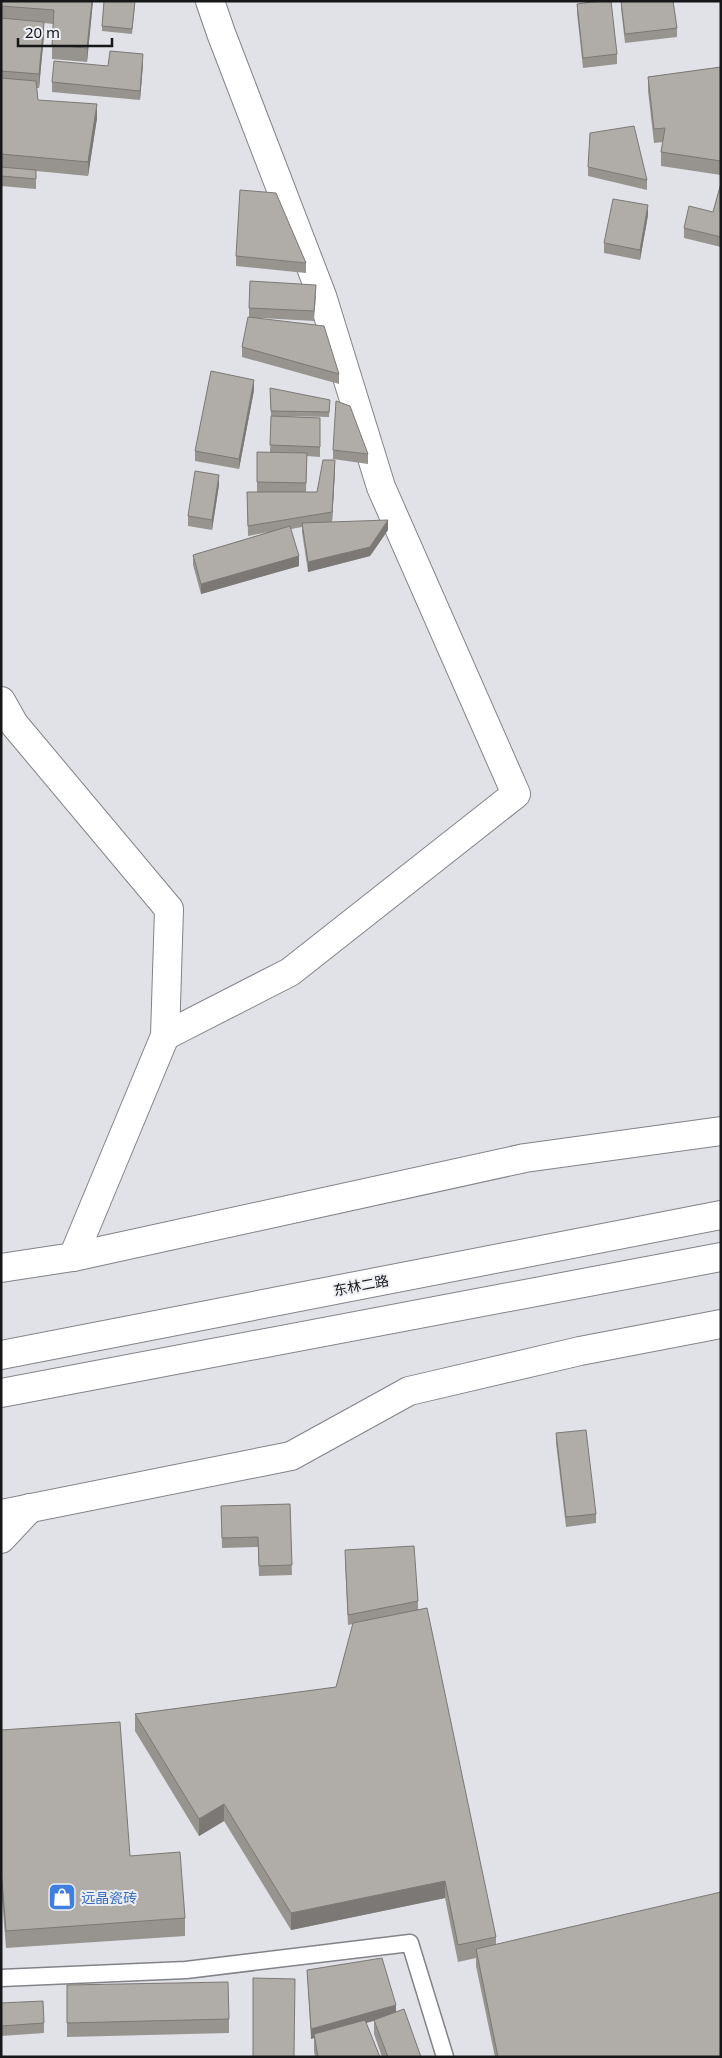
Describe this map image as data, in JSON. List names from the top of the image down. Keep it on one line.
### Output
{"streets":{"street":["东林二路"]},"places":{"shop":["远晶瓷砖"]},"scale_bar":"20 m"}
